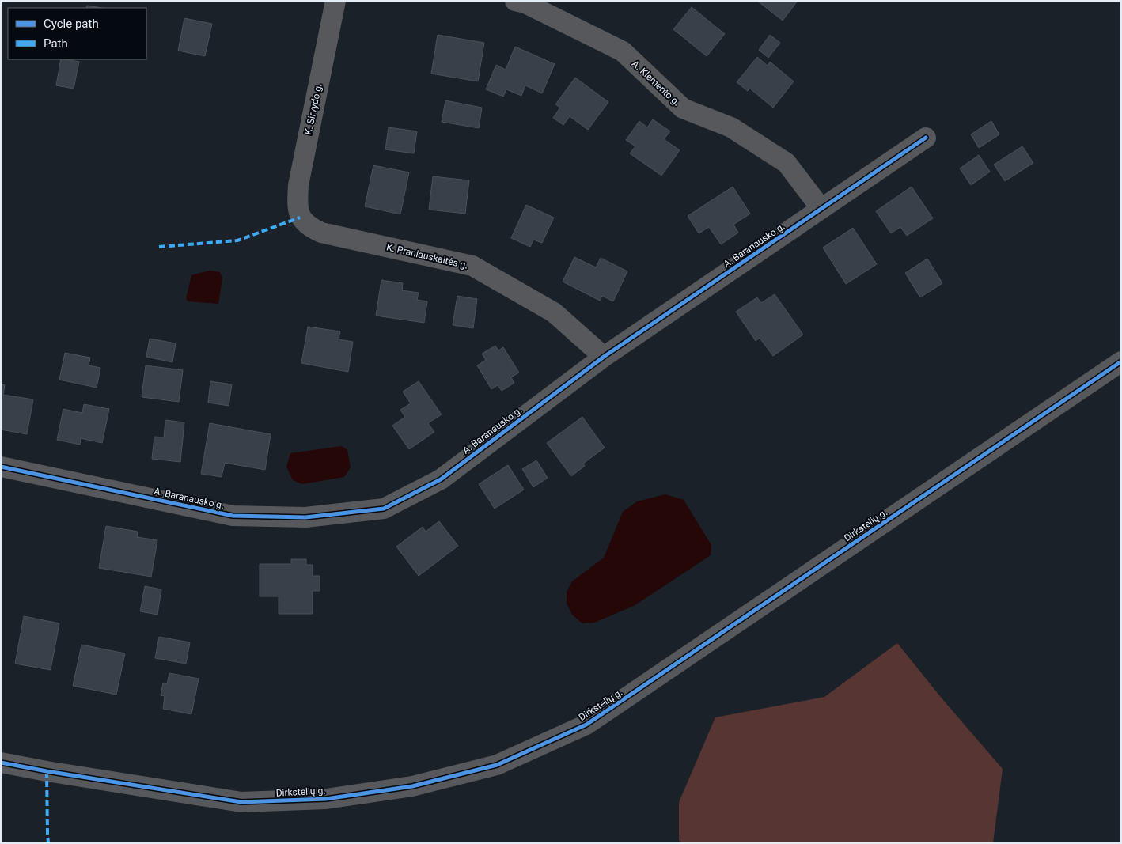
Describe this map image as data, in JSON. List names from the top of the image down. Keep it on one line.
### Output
{"streets":{"street":["A. Klemento g.","K. Sirvydo g.","A. Baranausko g.","K. Praniauskaitės g.","Dirkstelių g."]},"crossings":[["A. Klemento g.","A. Baranausko g."],["K. Sirvydo g.","K. Praniauskaitės g."],["A. Baranausko g.","K. Praniauskaitės g."]],"legend":["Cycle path","Path"]}
